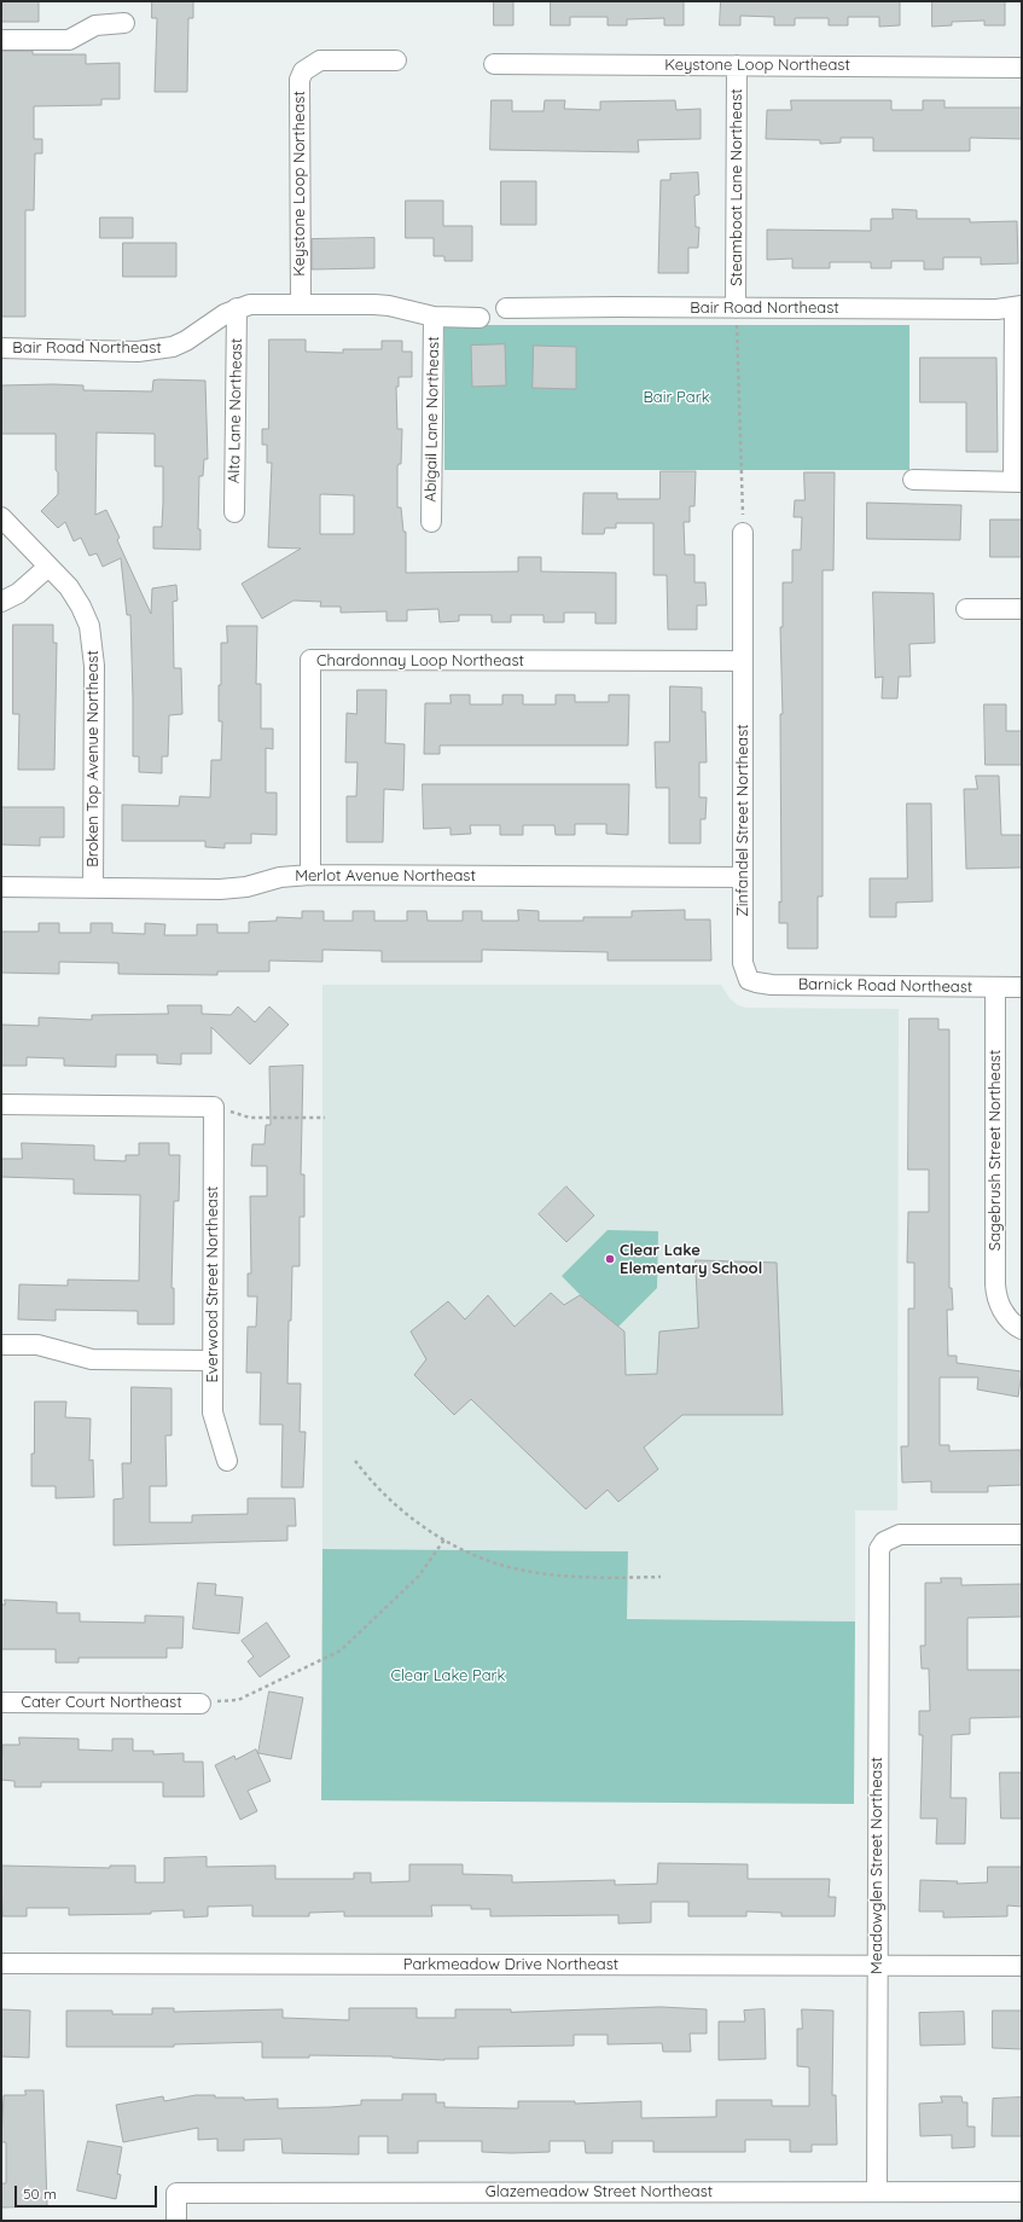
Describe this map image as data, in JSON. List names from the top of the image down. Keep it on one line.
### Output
{"streets":{"street":["Keystone Loop Northeast","Steamboat Lane Northeast","Bair Road Northeast","Alta Lane Northeast","Abigail Lane Northeast","Chardonnay Loop Northeast","Broken Top Avenue Northeast","Zinfandel Street Northeast","Merlot Avenue Northeast","Barnick Road Northeast","Sagebrush Street Northeast","Everwood Street Northeast","Cater Court Northeast","Meadowglen Street Northeast","Parkmeadow Drive Northeast","Glazemeadow Street Northeast"]},"crossings":[["Keystone Loop Northeast","Steamboat Lane Northeast"],["Keystone Loop Northeast","Bair Road Northeast"],["Steamboat Lane Northeast","Bair Road Northeast"],["Bair Road Northeast","Alta Lane Northeast"],["Bair Road Northeast","Abigail Lane Northeast"],["Chardonnay Loop Northeast","Zinfandel Street Northeast"],["Chardonnay Loop Northeast","Merlot Avenue Northeast"],["Broken Top Avenue Northeast","Merlot Avenue Northeast"],["Zinfandel Street Northeast","Merlot Avenue Northeast"],["Zinfandel Street Northeast","Barnick Road Northeast"],["Barnick Road Northeast","Sagebrush Street Northeast"],["Meadowglen Street Northeast","Parkmeadow Drive Northeast"],["Meadowglen Street Northeast","Glazemeadow Street Northeast"]],"parks":["Bair Park","Clear Lake Park"],"places":["Clear Lake Elementary School"],"scale_bar":"50 m"}
